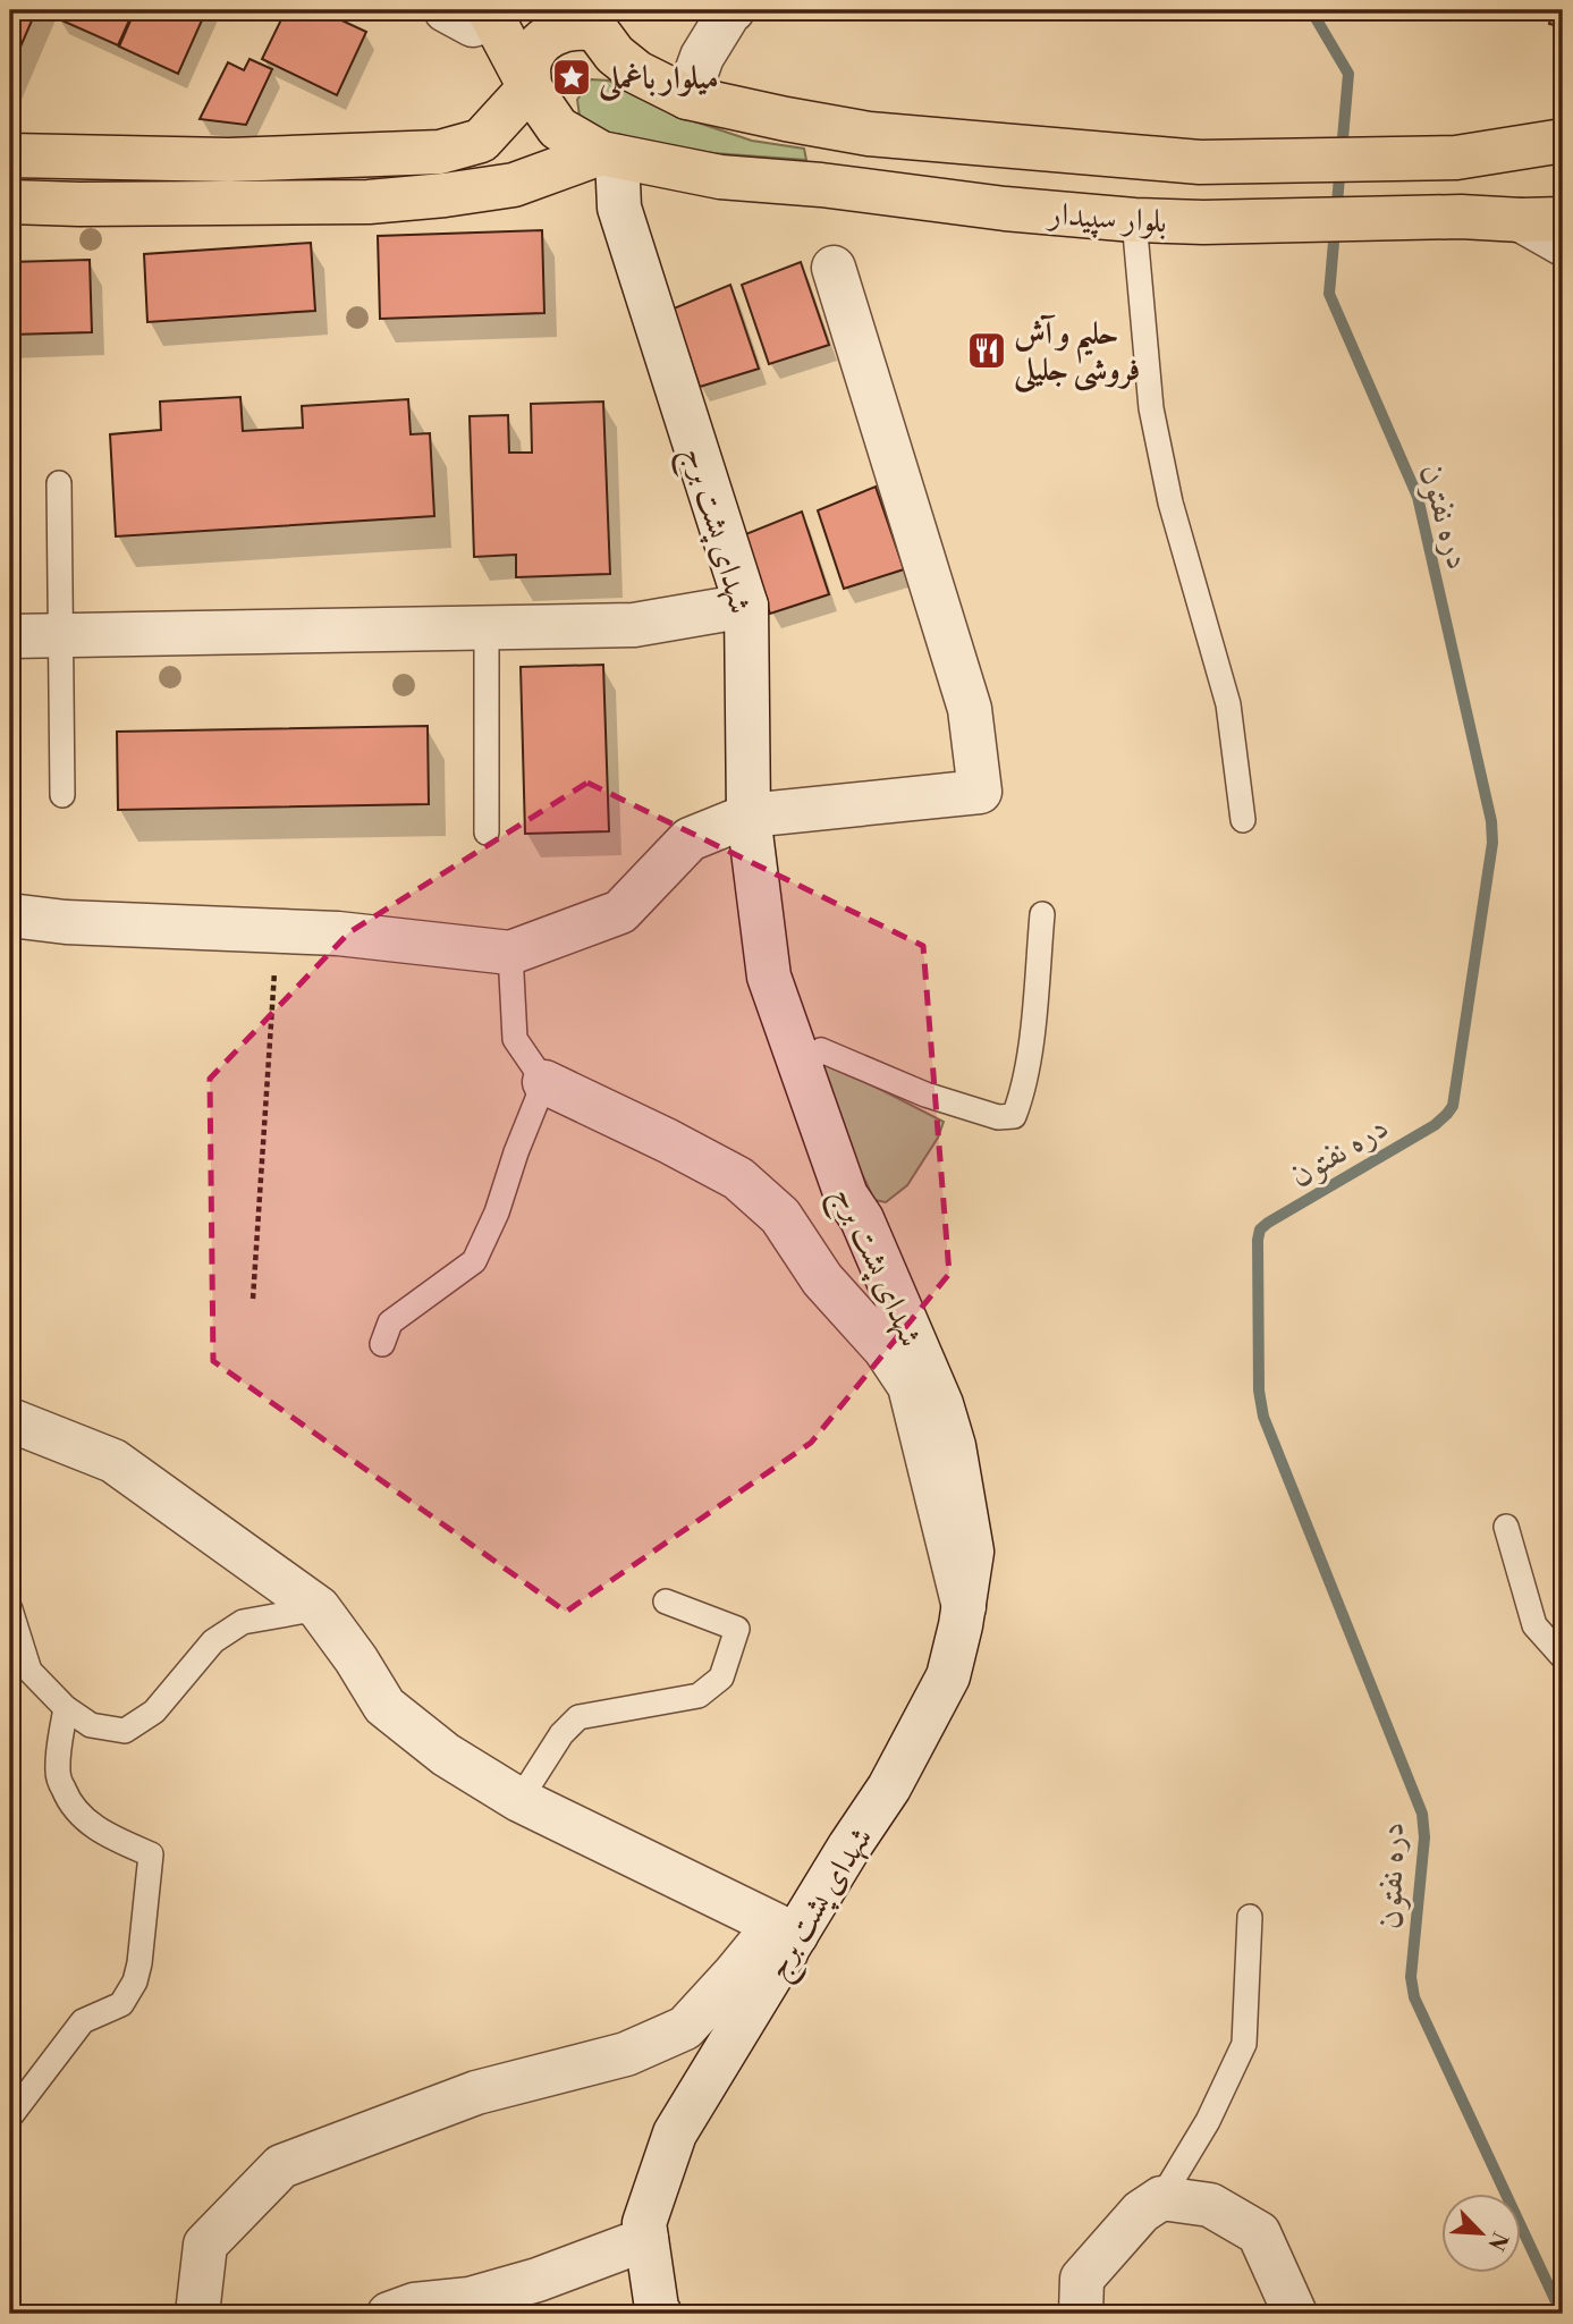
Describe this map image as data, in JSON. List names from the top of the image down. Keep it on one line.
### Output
{"streets":{"main road":["بلوار سپیدار"],"street":["شهدای پشت برج"]},"crossings":[["بلوار سپیدار","شهدای پشت برج"]],"water":["دره نفتون"],"places":{"place":["میلوار باغملی"],"restaurant":["حلیم و آش فروشی جلیلی"]},"north":"bottom right"}
